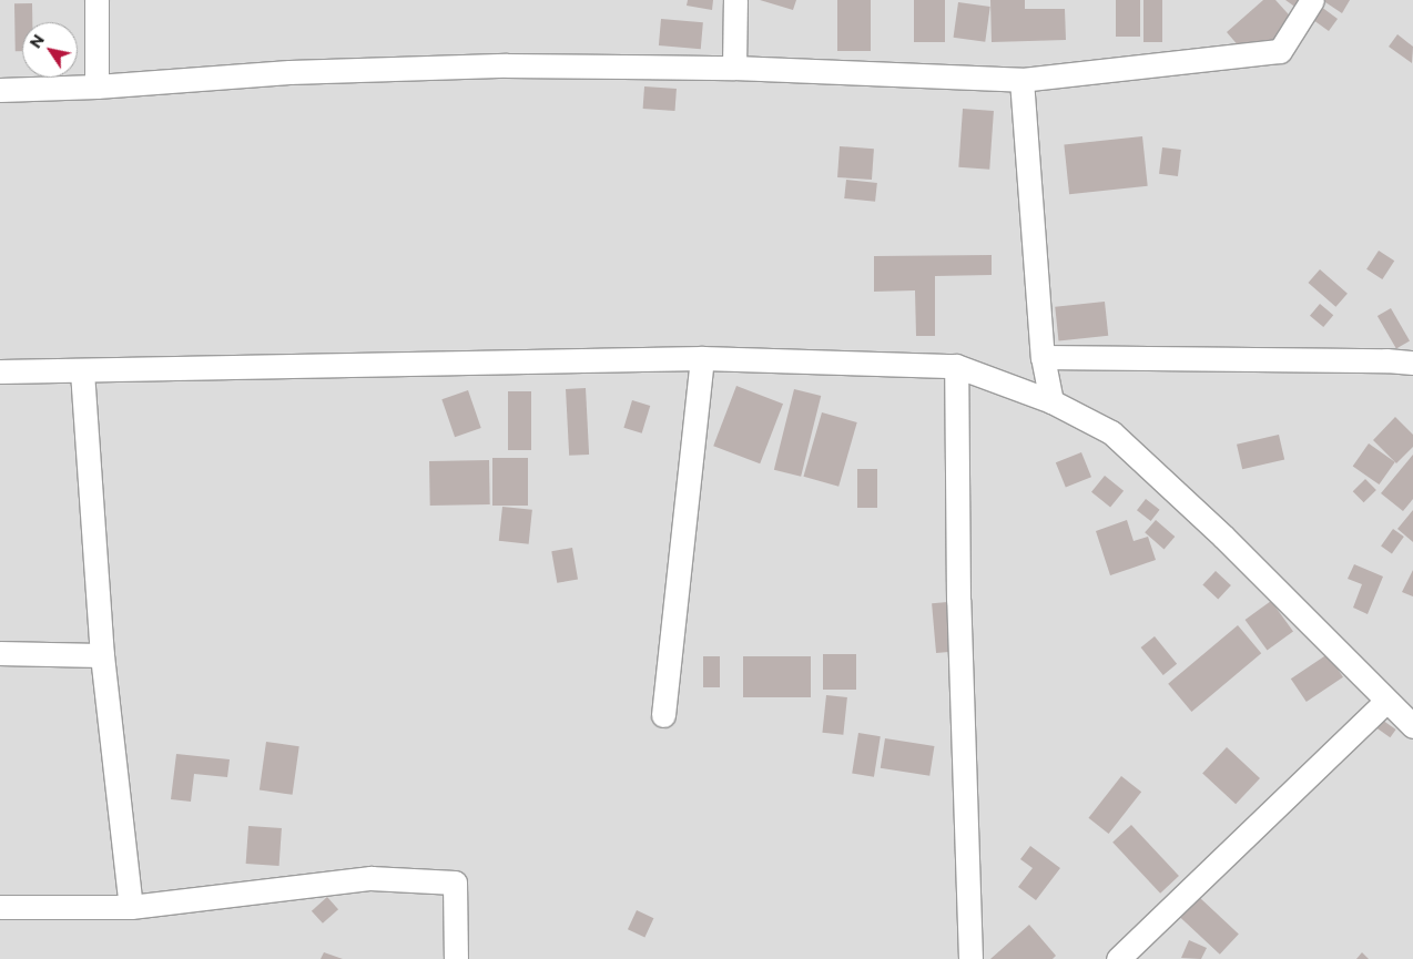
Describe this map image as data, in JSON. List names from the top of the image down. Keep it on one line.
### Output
{"north":"top left"}
